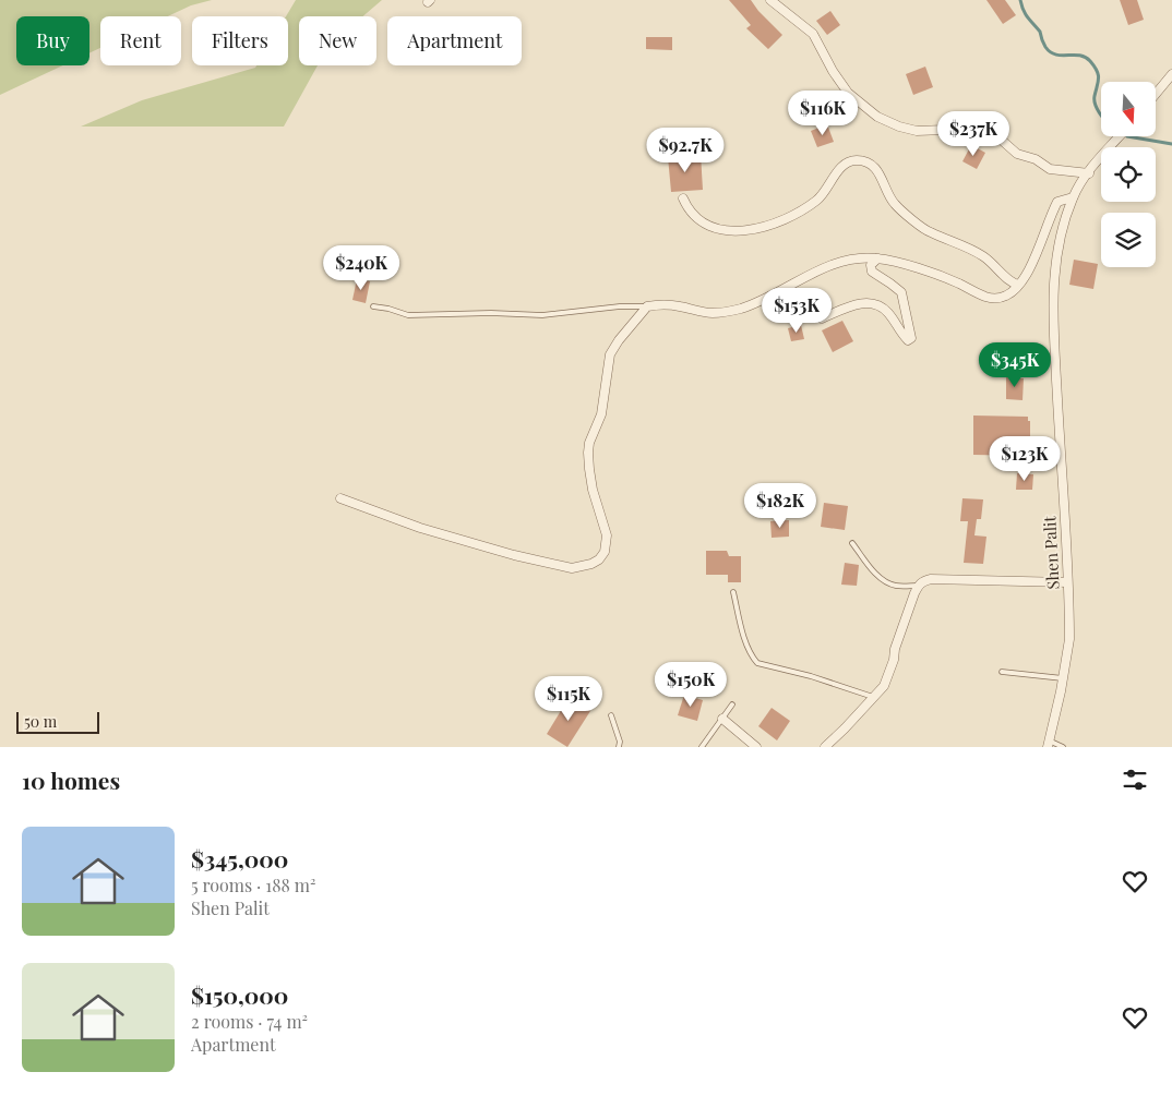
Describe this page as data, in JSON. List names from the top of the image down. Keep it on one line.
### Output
{"streets":{"street":["Shen Palit"]},"scale_bar":"50 m","north":"bottom","page":{"chip":["Buy","Rent","Filters","New","Apartment"],"price":["$116K","$237K","$92.7K","$240K","$153K","$345K","$123K","$182K","$150K","$115K"],"scale":"50 m","heading":"10 homes","list":[{"name":"$345,000","note":"5 rooms · 188 m² · Shen Palit"},{"name":"$150,000","note":"2 rooms · 74 m² · Apartment"}]}}
